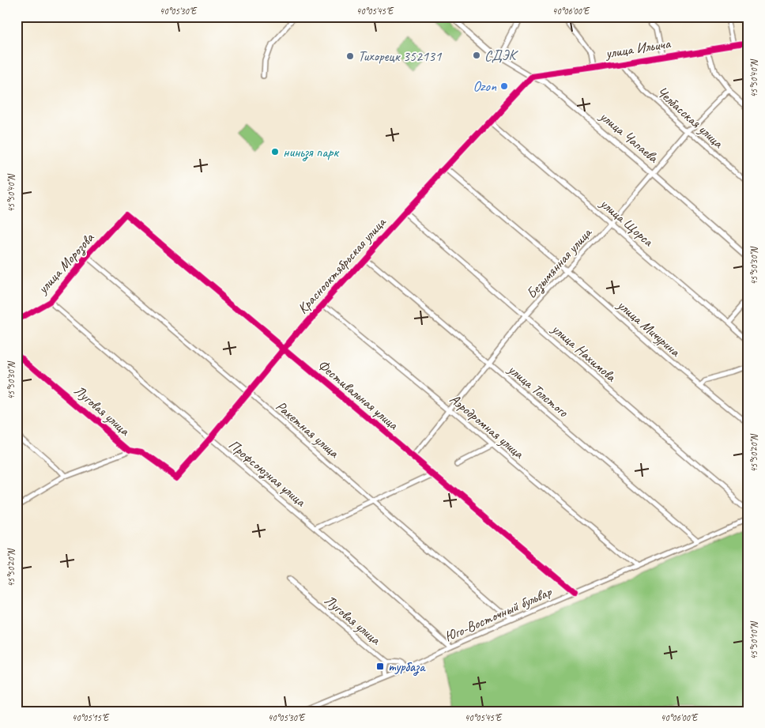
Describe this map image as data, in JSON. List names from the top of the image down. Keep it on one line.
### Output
{"streets":{"main road":["улица Чапаева"],"street":["улица Ильича","Челбасская улица","улица Щорса","улица Морозова","Безымянная улица","Краснооктябрьская улица","улица Мичурина","улица Нахимова","улица Толстого","Фестивальная улица","Луговая улица","Аэродромная улица","Ракетная улица","Профсоюзная улица","Юго-Восточный бульвар"]},"crossings":[["улица Ильича","Челбасская улица"],["улица Ильича","улица Чапаева"],["улица Ильича","Краснооктябрьская улица"],["Челбасская улица","Безымянная улица"],["улица Чапаева","Безымянная улица"],["улица Чапаева","Краснооктябрьская улица"],["улица Щорса","Безымянная улица"],["улица Щорса","Краснооктябрьская улица"],["улица Морозова","Фестивальная улица"],["улица Морозова","Ракетная улица"],["улица Морозова","Профсоюзная улица"],["Безымянная улица","улица Мичурина"],["Безымянная улица","улица Нахимова"],["Безымянная улица","улица Толстого"],["Безымянная улица","Фестивальная улица"],["Безымянная улица","Аэродромная улица"],["Краснооктябрьская улица","улица Мичурина"],["Краснооктябрьская улица","улица Нахимова"],["Краснооктябрьская улица","улица Толстого"],["Краснооктябрьская улица","Фестивальная улица"],["Краснооктябрьская улица","Луговая улица"],["Краснооктябрьская улица","Аэродромная улица"],["Краснооктябрьская улица","Ракетная улица"],["Краснооктябрьская улица","Профсоюзная улица"],["улица Толстого","Юго-Восточный бульвар"],["Фестивальная улица","Юго-Восточный бульвар"],["Луговая улица","Юго-Восточный бульвар"],["Аэродромная улица","Юго-Восточный бульвар"],["Ракетная улица","Юго-Восточный бульвар"],["Профсоюзная улица","Юго-Восточный бульвар"]],"places":{"other":["СДЭК","Тихорецк 352131","Ozon","ниньзя парк"],"transit":["турбаза"]},"coordinates":["40°05'30\"E","40°05'45\"E","40°06'00\"E","45°50'40\"N","45°50'30\"N","45°50'20\"N","45°50'10\"N","40°05'15\"E"]}
